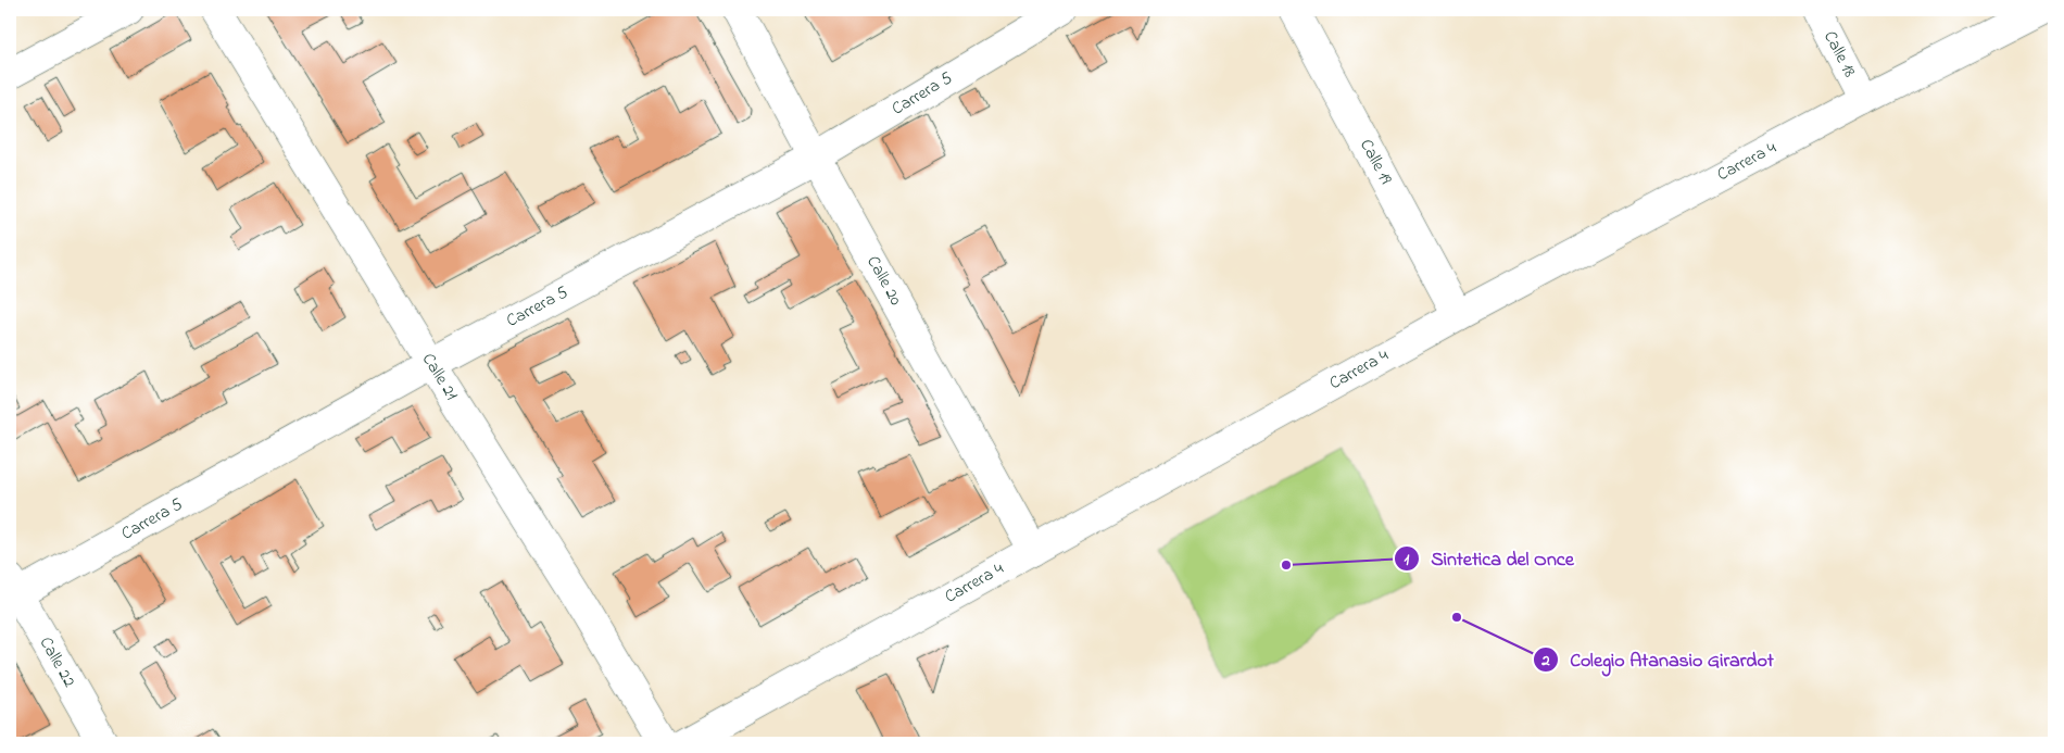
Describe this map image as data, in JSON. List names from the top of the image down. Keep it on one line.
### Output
{"streets":{"street":["Calle 18","Carrera 5","Calle 19","Carrera 4","Calle 20","Calle 21","Calle 22"]},"crossings":[["Calle 18","Carrera 4"],["Carrera 5","Calle 20"],["Carrera 5","Calle 21"],["Carrera 5","Calle 22"],["Calle 19","Carrera 4"],["Carrera 4","Calle 20"]],"places":["Sintetica del Once","Colegio Atanasio Girardot"]}
